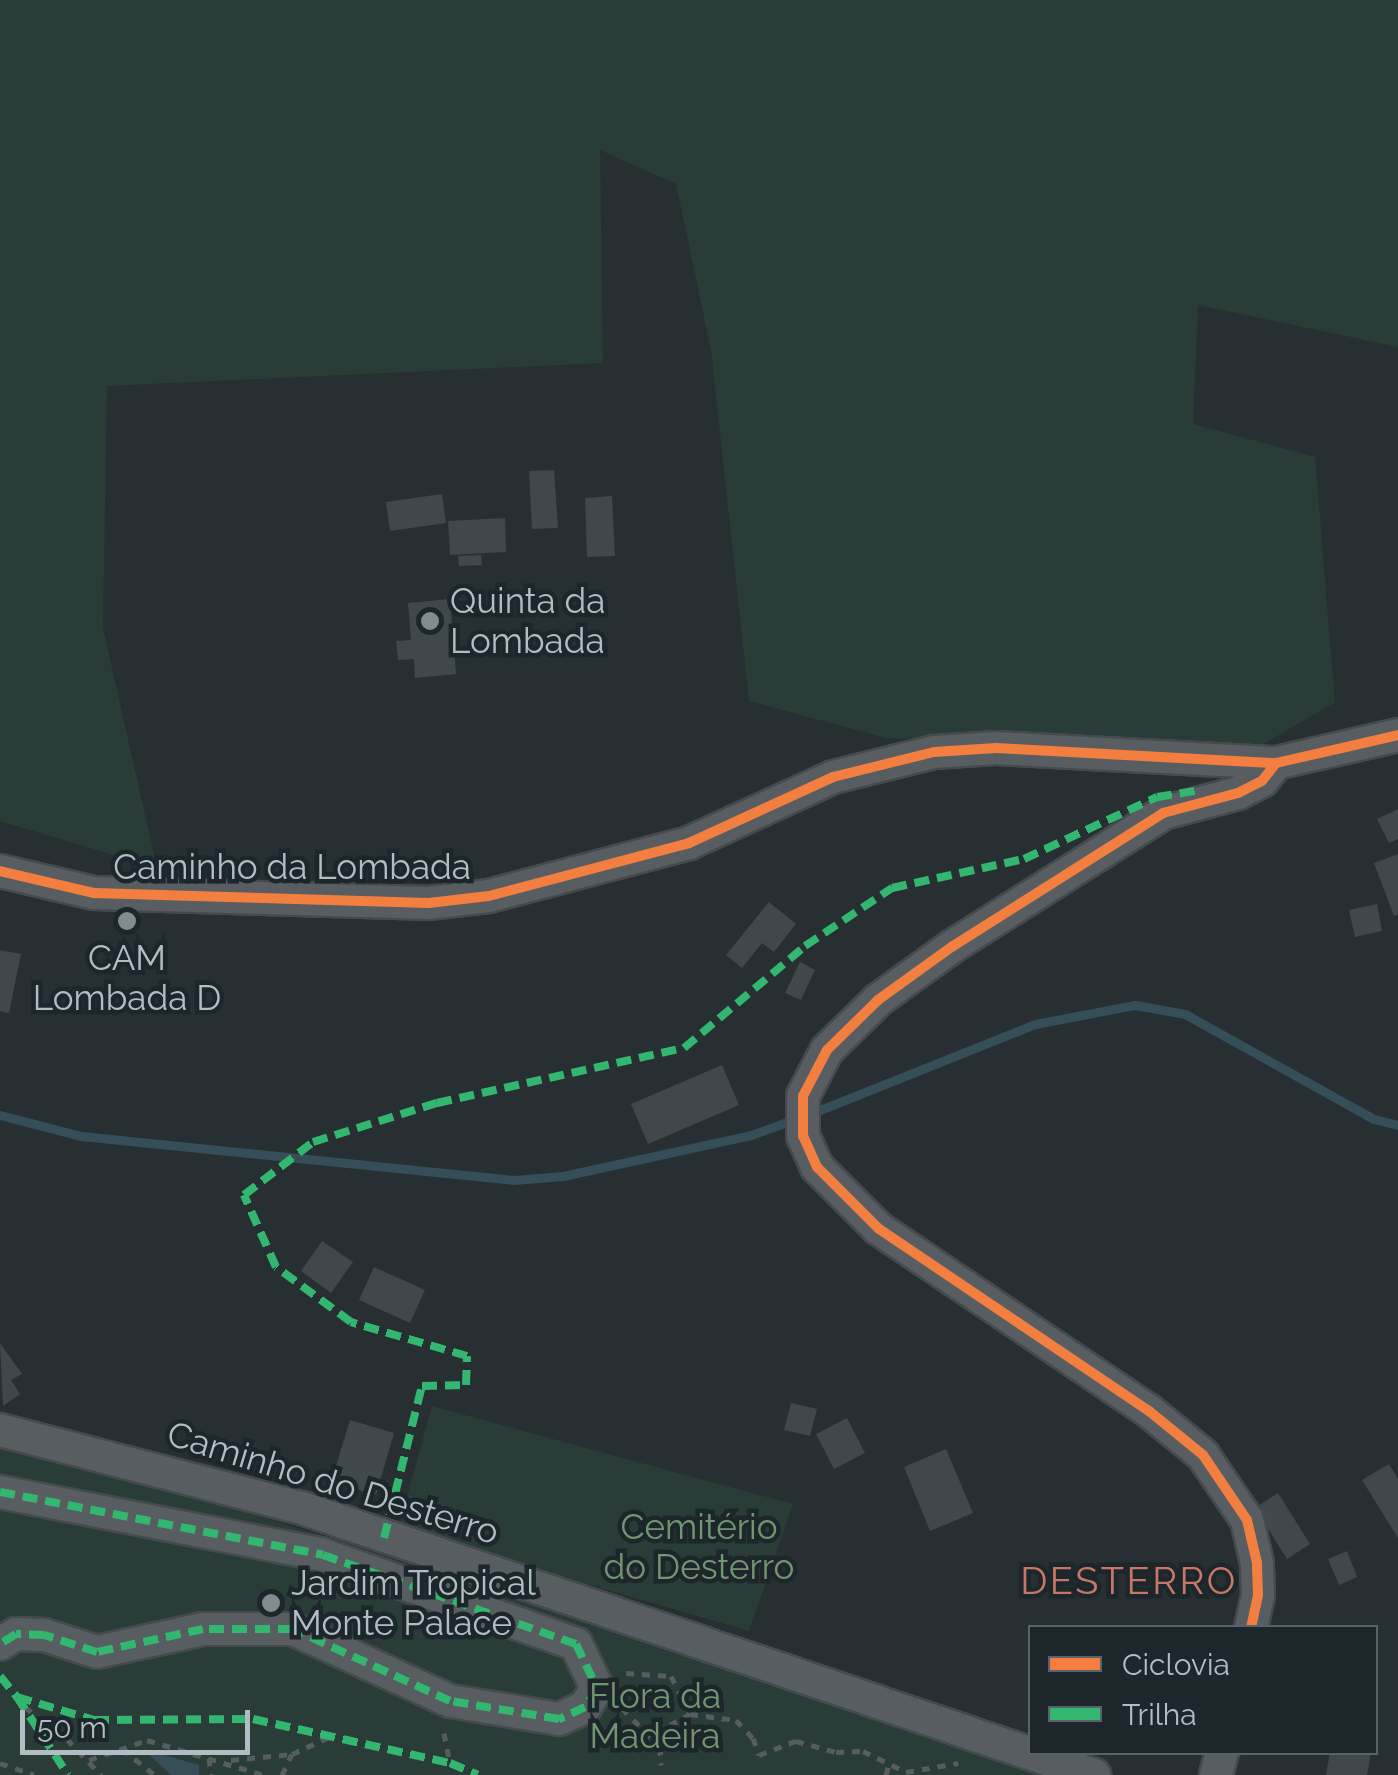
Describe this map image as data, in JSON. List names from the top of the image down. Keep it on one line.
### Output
{"streets":{"street":["Caminho da Lombada","Caminho do Desterro"]},"districts":["DESTERRO"],"parks":["Cemitério do Desterro","Flora da Madeira"],"places":["Quinta da Lombada","CAM Lombada D","Jardim Tropical Monte Palace"],"legend":["Ciclovia","Trilha"],"scale_bar":"50 m"}
